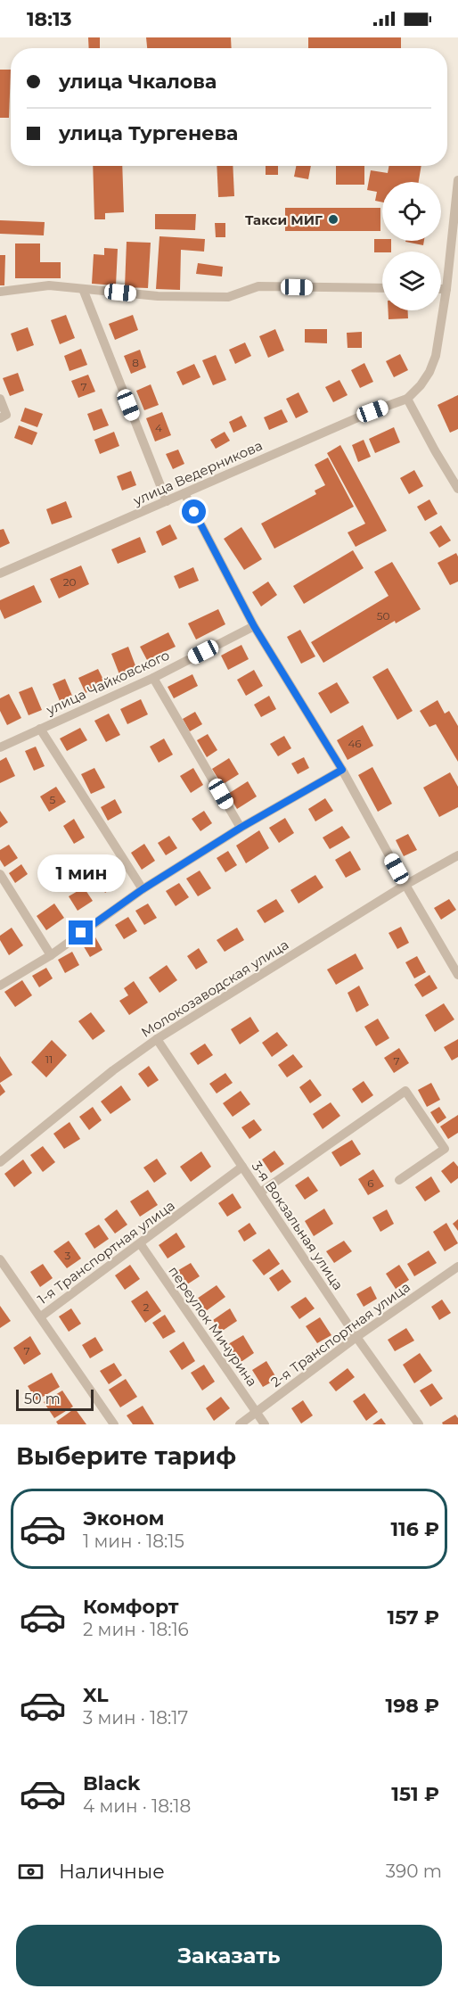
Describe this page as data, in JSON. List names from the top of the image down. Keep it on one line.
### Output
{"streets":{"street":["улица Ведерникова","улица Чайковского","Молокозаводская улица","3-я Вокзальная улица","1-я Транспортная улица","переулок Мичурина","2-я Транспортная улица"]},"crossings":[["Молокозаводская улица","3-я Вокзальная улица"],["3-я Вокзальная улица","1-я Транспортная улица"],["3-я Вокзальная улица","2-я Транспортная улица"],["1-я Транспортная улица","переулок Мичурина"],["переулок Мичурина","2-я Транспортная улица"]],"places":["Такси МИГ"],"house_numbers":["8","7","4","20","50","46","5","11","7","6","3","2","7"],"scale_bar":"50 m","page":{"status":"18:13","banner":["улица Чкалова","улица Тургенева"],"bubble":"1 мин","scale":"50 m","heading":"Выберите тариф","list":[{"name":"Эконом","note":"1 мин · 18:15","value":"116 ₽"},{"name":"Комфорт","note":"2 мин · 18:16","value":"157 ₽"},{"name":"XL","note":"3 мин · 18:17","value":"198 ₽"},{"name":"Black","note":"4 мин · 18:18","value":"151 ₽"}],"pay":["Наличные","390 m"],"buttons":"Заказать"}}
